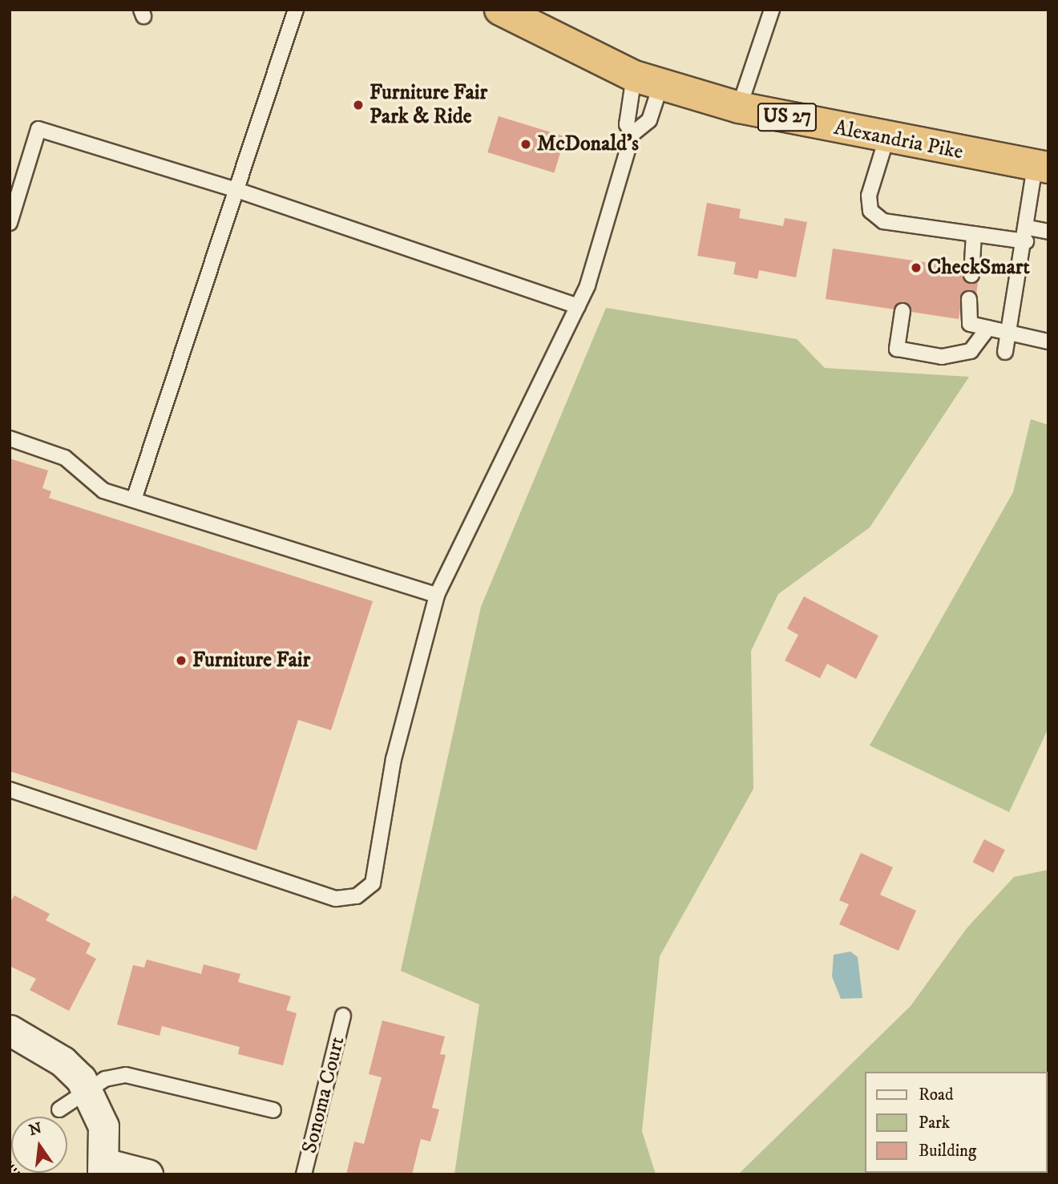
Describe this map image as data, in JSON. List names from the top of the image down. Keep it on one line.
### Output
{"streets":{"highway":["US 27","Alexandria Pike"],"lane":["Sonoma Court"]},"places":["Furniture Fair Park & Ride","McDonald's","CheckSmart","Furniture Fair"],"legend":["Road","Park","Building"],"north":"top"}
